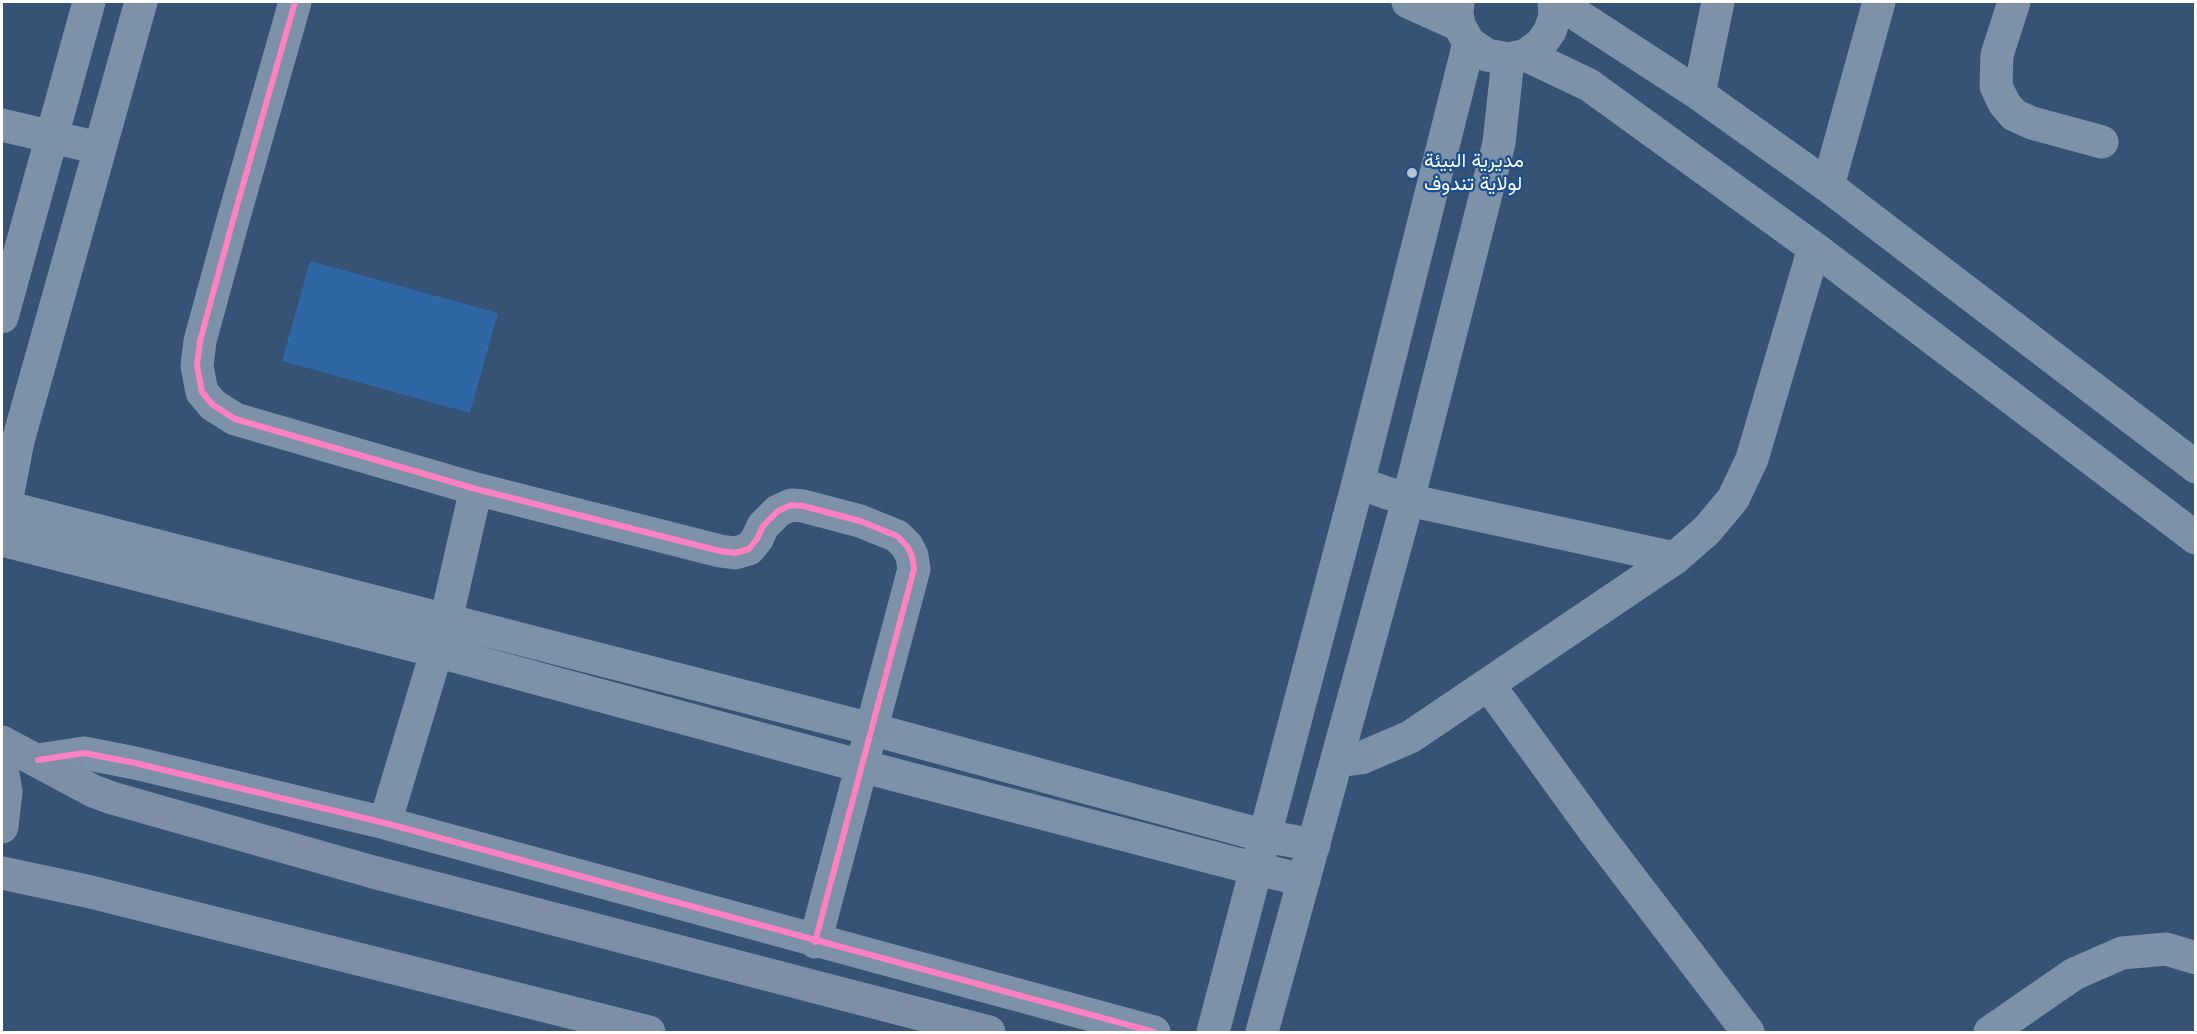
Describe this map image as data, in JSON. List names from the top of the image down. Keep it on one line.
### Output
{"places":["مديرية البيئة لولاية تندوف"]}
